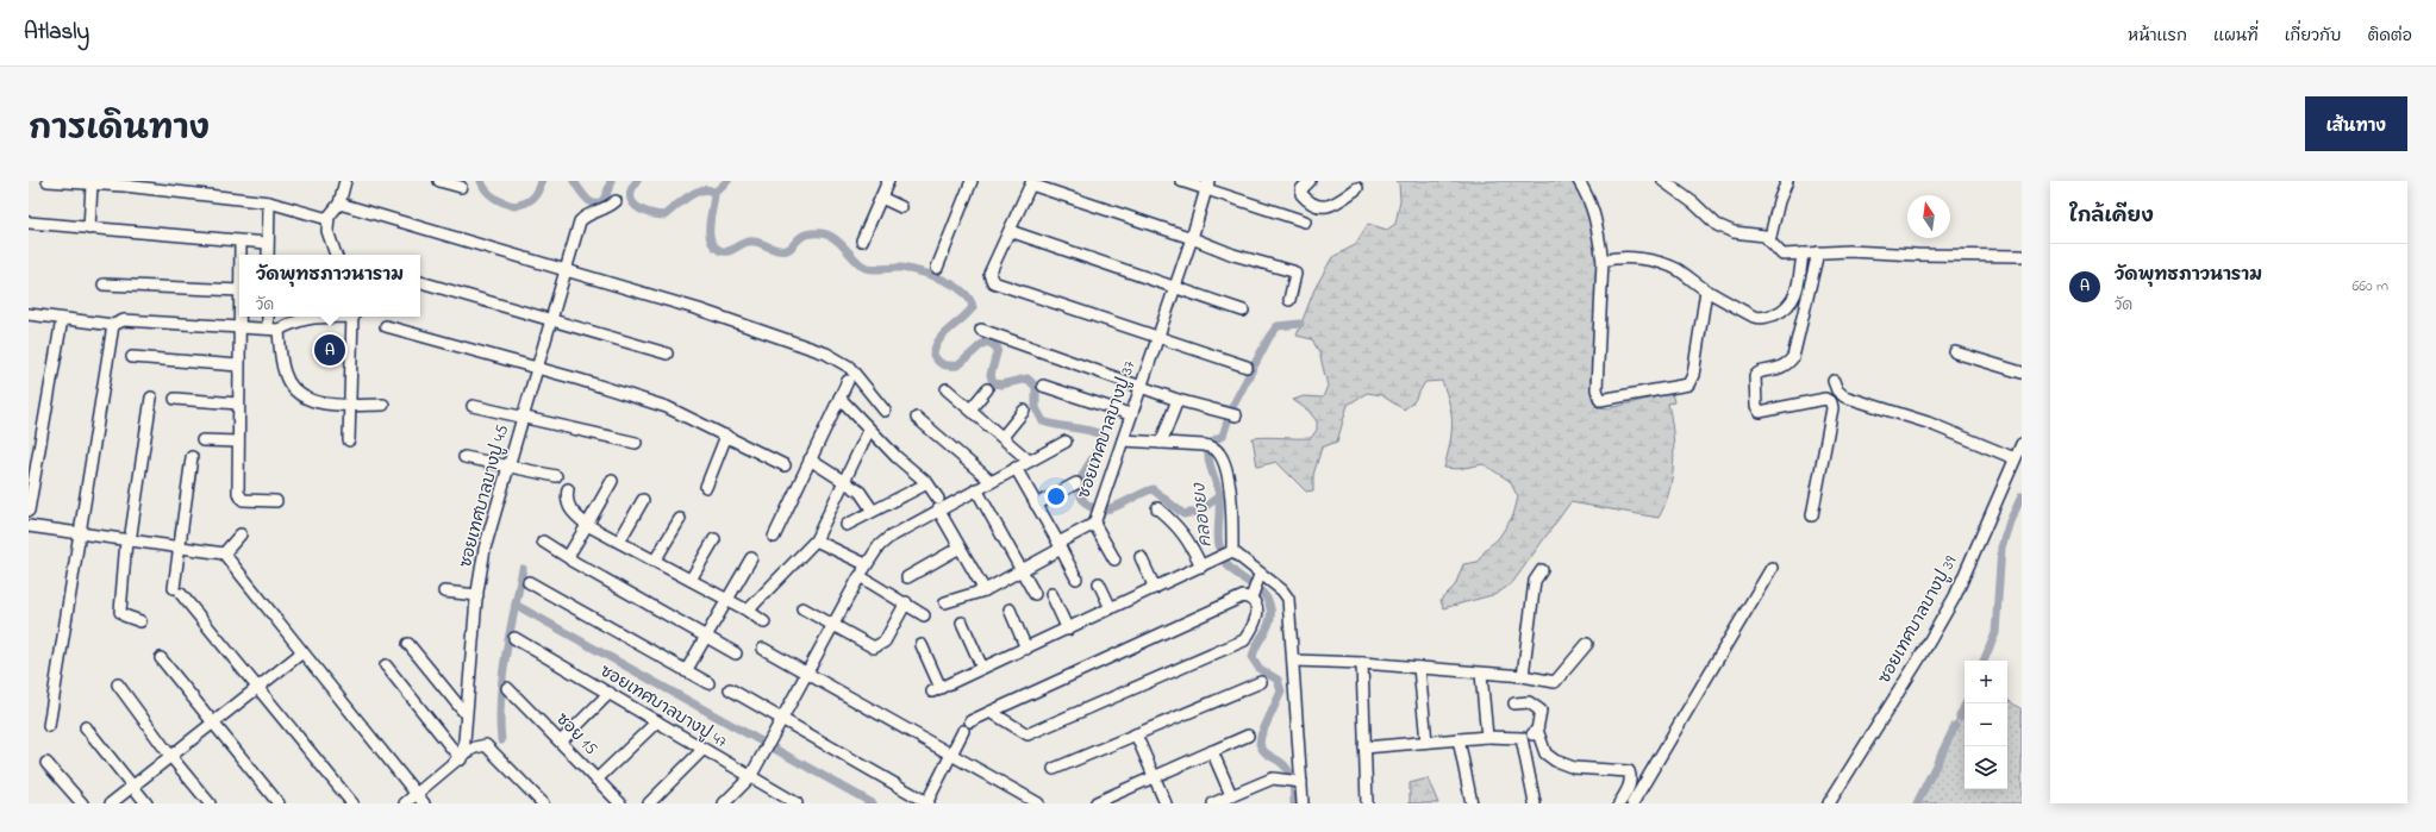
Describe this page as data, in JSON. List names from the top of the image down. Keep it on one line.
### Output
{"streets":{"street":["ซอยเทศบาลบางปู 37","ซอยเทศบาลบางปู 45","ซอยเทศบาลบางปู 39","ซอยเทศบาลบางปู 47","ซอย 15"]},"water":["คลองยง"],"north":"top","page":{"header":"Atlasly","nav":["หน้าแรก","แผนที่","เกี่ยวกับ","ติดต่อ"],"title":"การเดินทาง","buttons":"เส้นทาง","heading":"ใกล้เคียง","list":[{"mark":"A","name":"วัดพุทธภาวนาราม","note":"วัด","value":"660 m"}],"popup":["วัดพุทธภาวนาราม","วัด"],"pins":"A","map_buttons":["+","−"]}}
